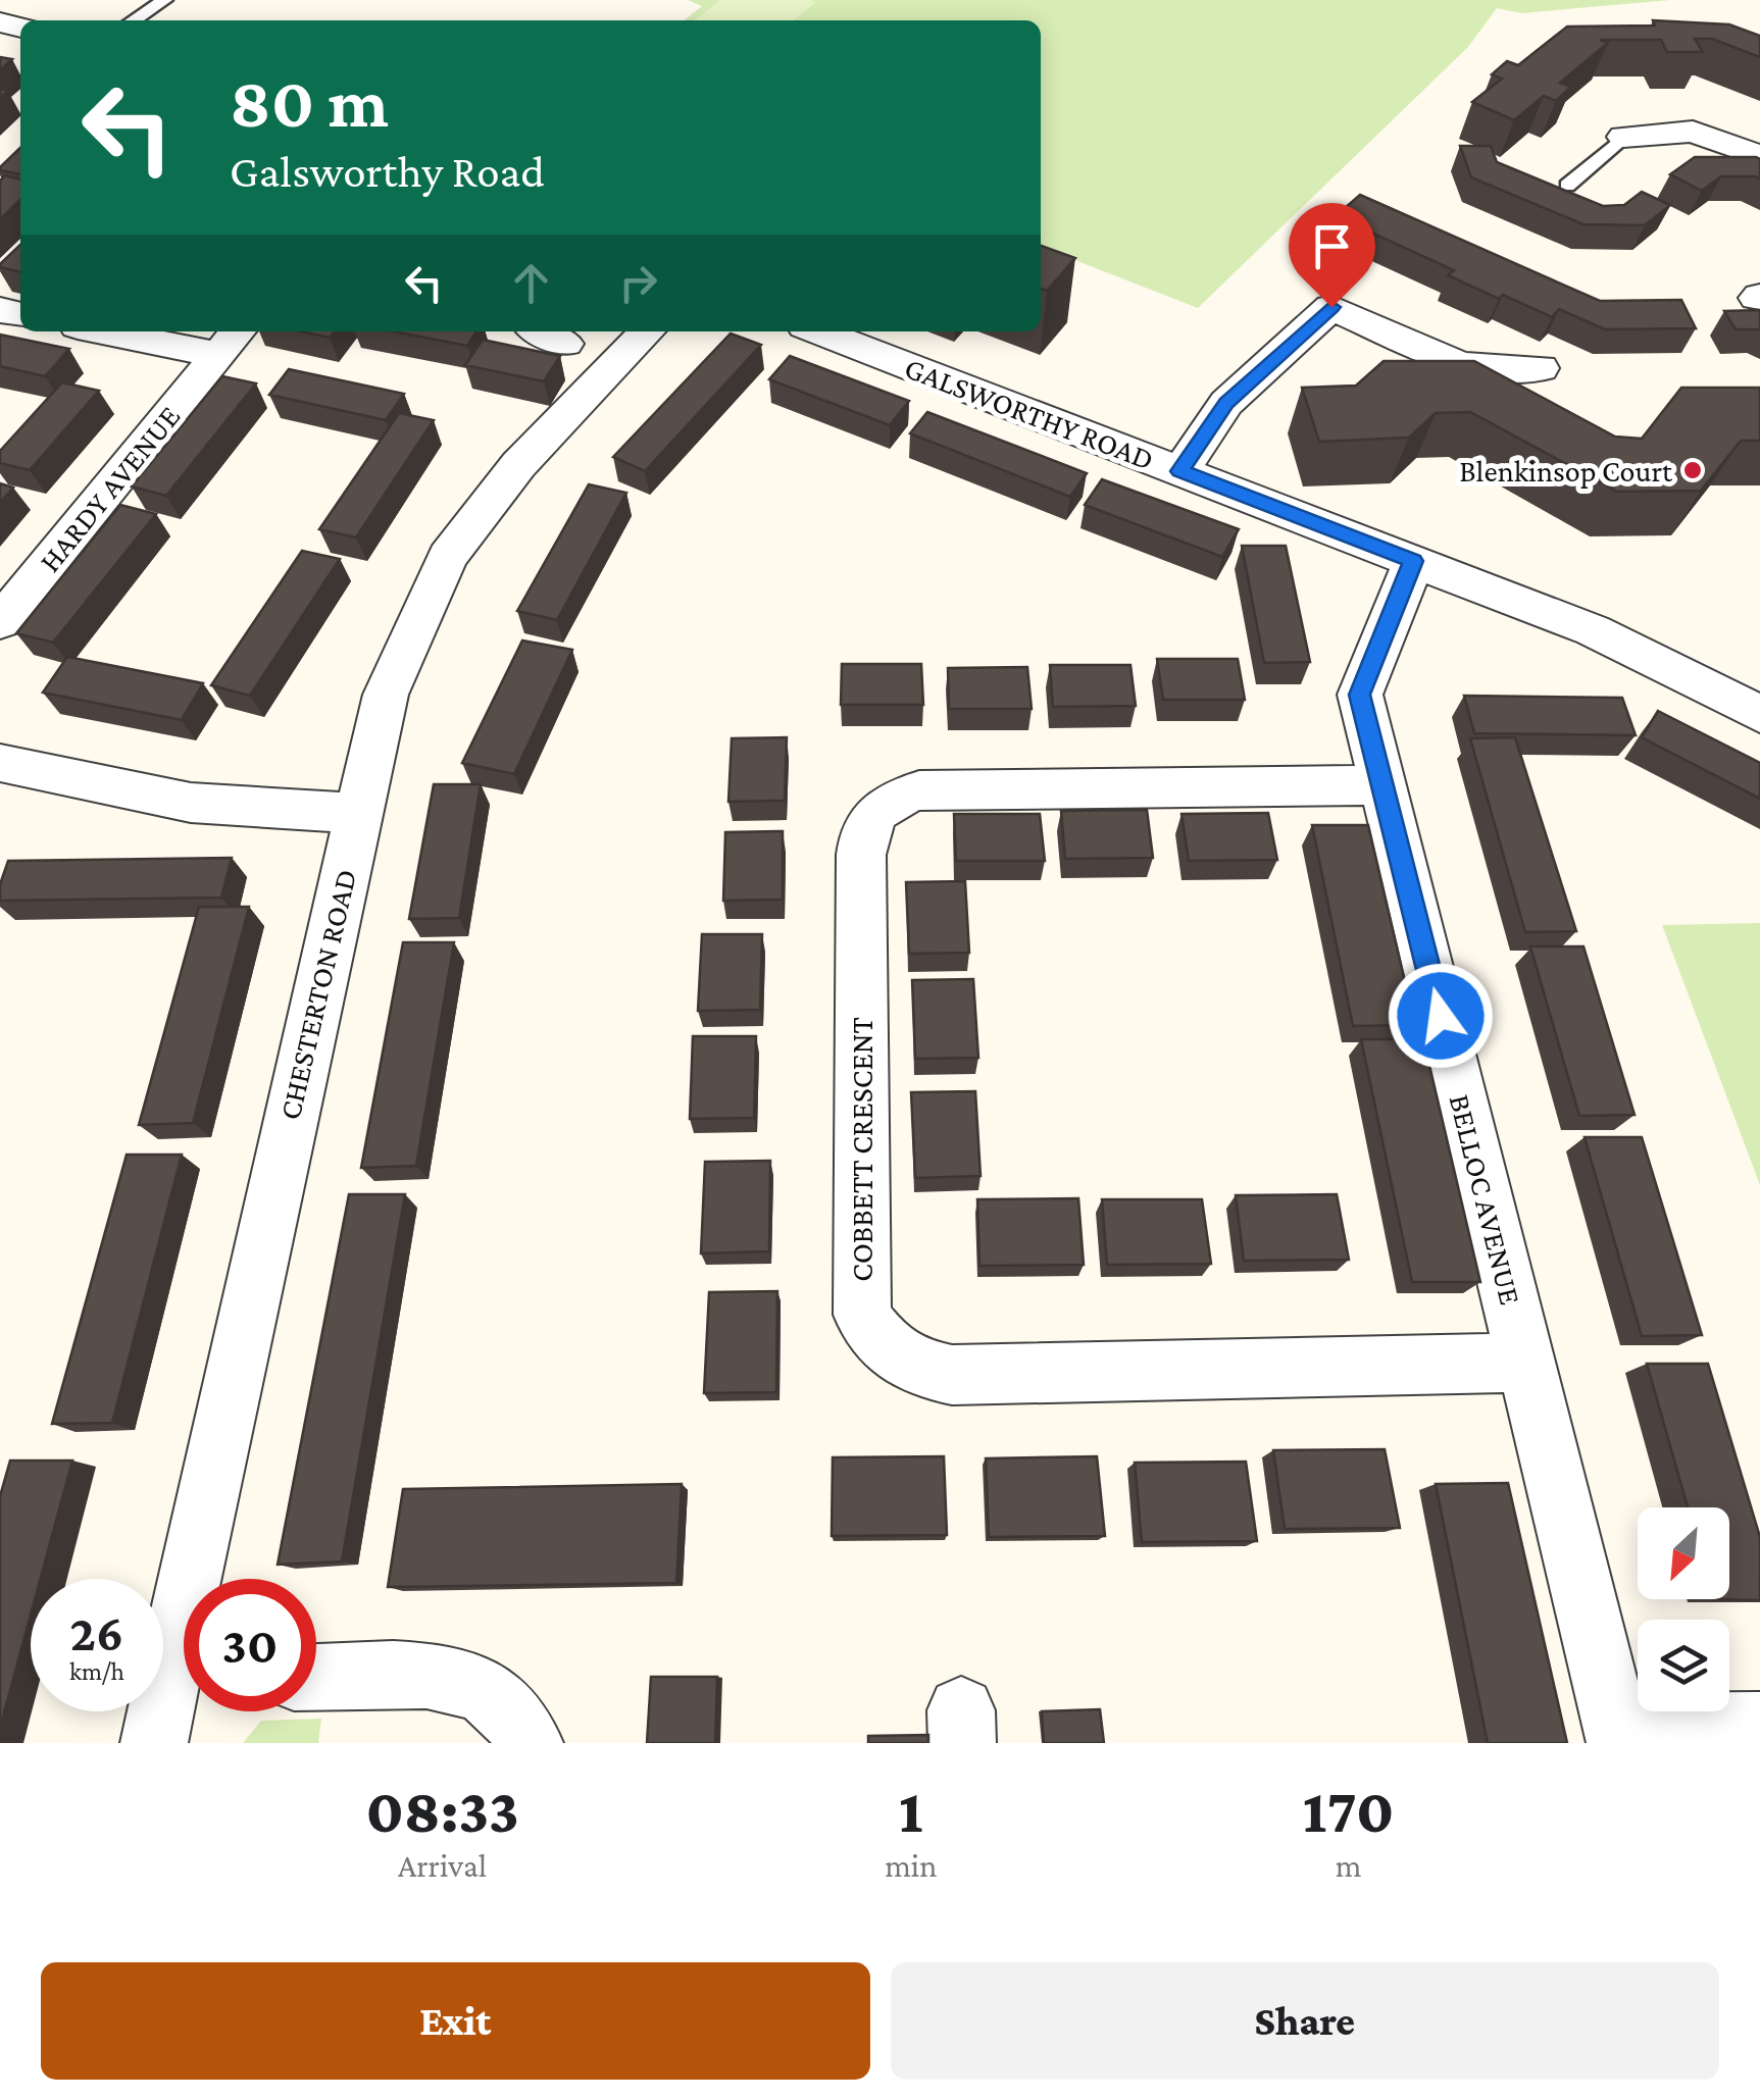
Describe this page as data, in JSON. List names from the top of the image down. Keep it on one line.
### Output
{"streets":{"street":["GALSWORTHY ROAD","HARDY AVENUE","CHESTERTON ROAD","COBBETT CRESCENT","BELLOC AVENUE"]},"crossings":[["GALSWORTHY ROAD","BELLOC AVENUE"],["COBBETT CRESCENT","BELLOC AVENUE"]],"places":["Blenkinsop Court"],"north":"bottom left","page":{"turn":["80 m","Galsworthy Road"],"speed":"26 km/h","limit":"30","eta":["08:33","Arrival","1","min","170","m"],"buttons":["Exit","Share"]}}
